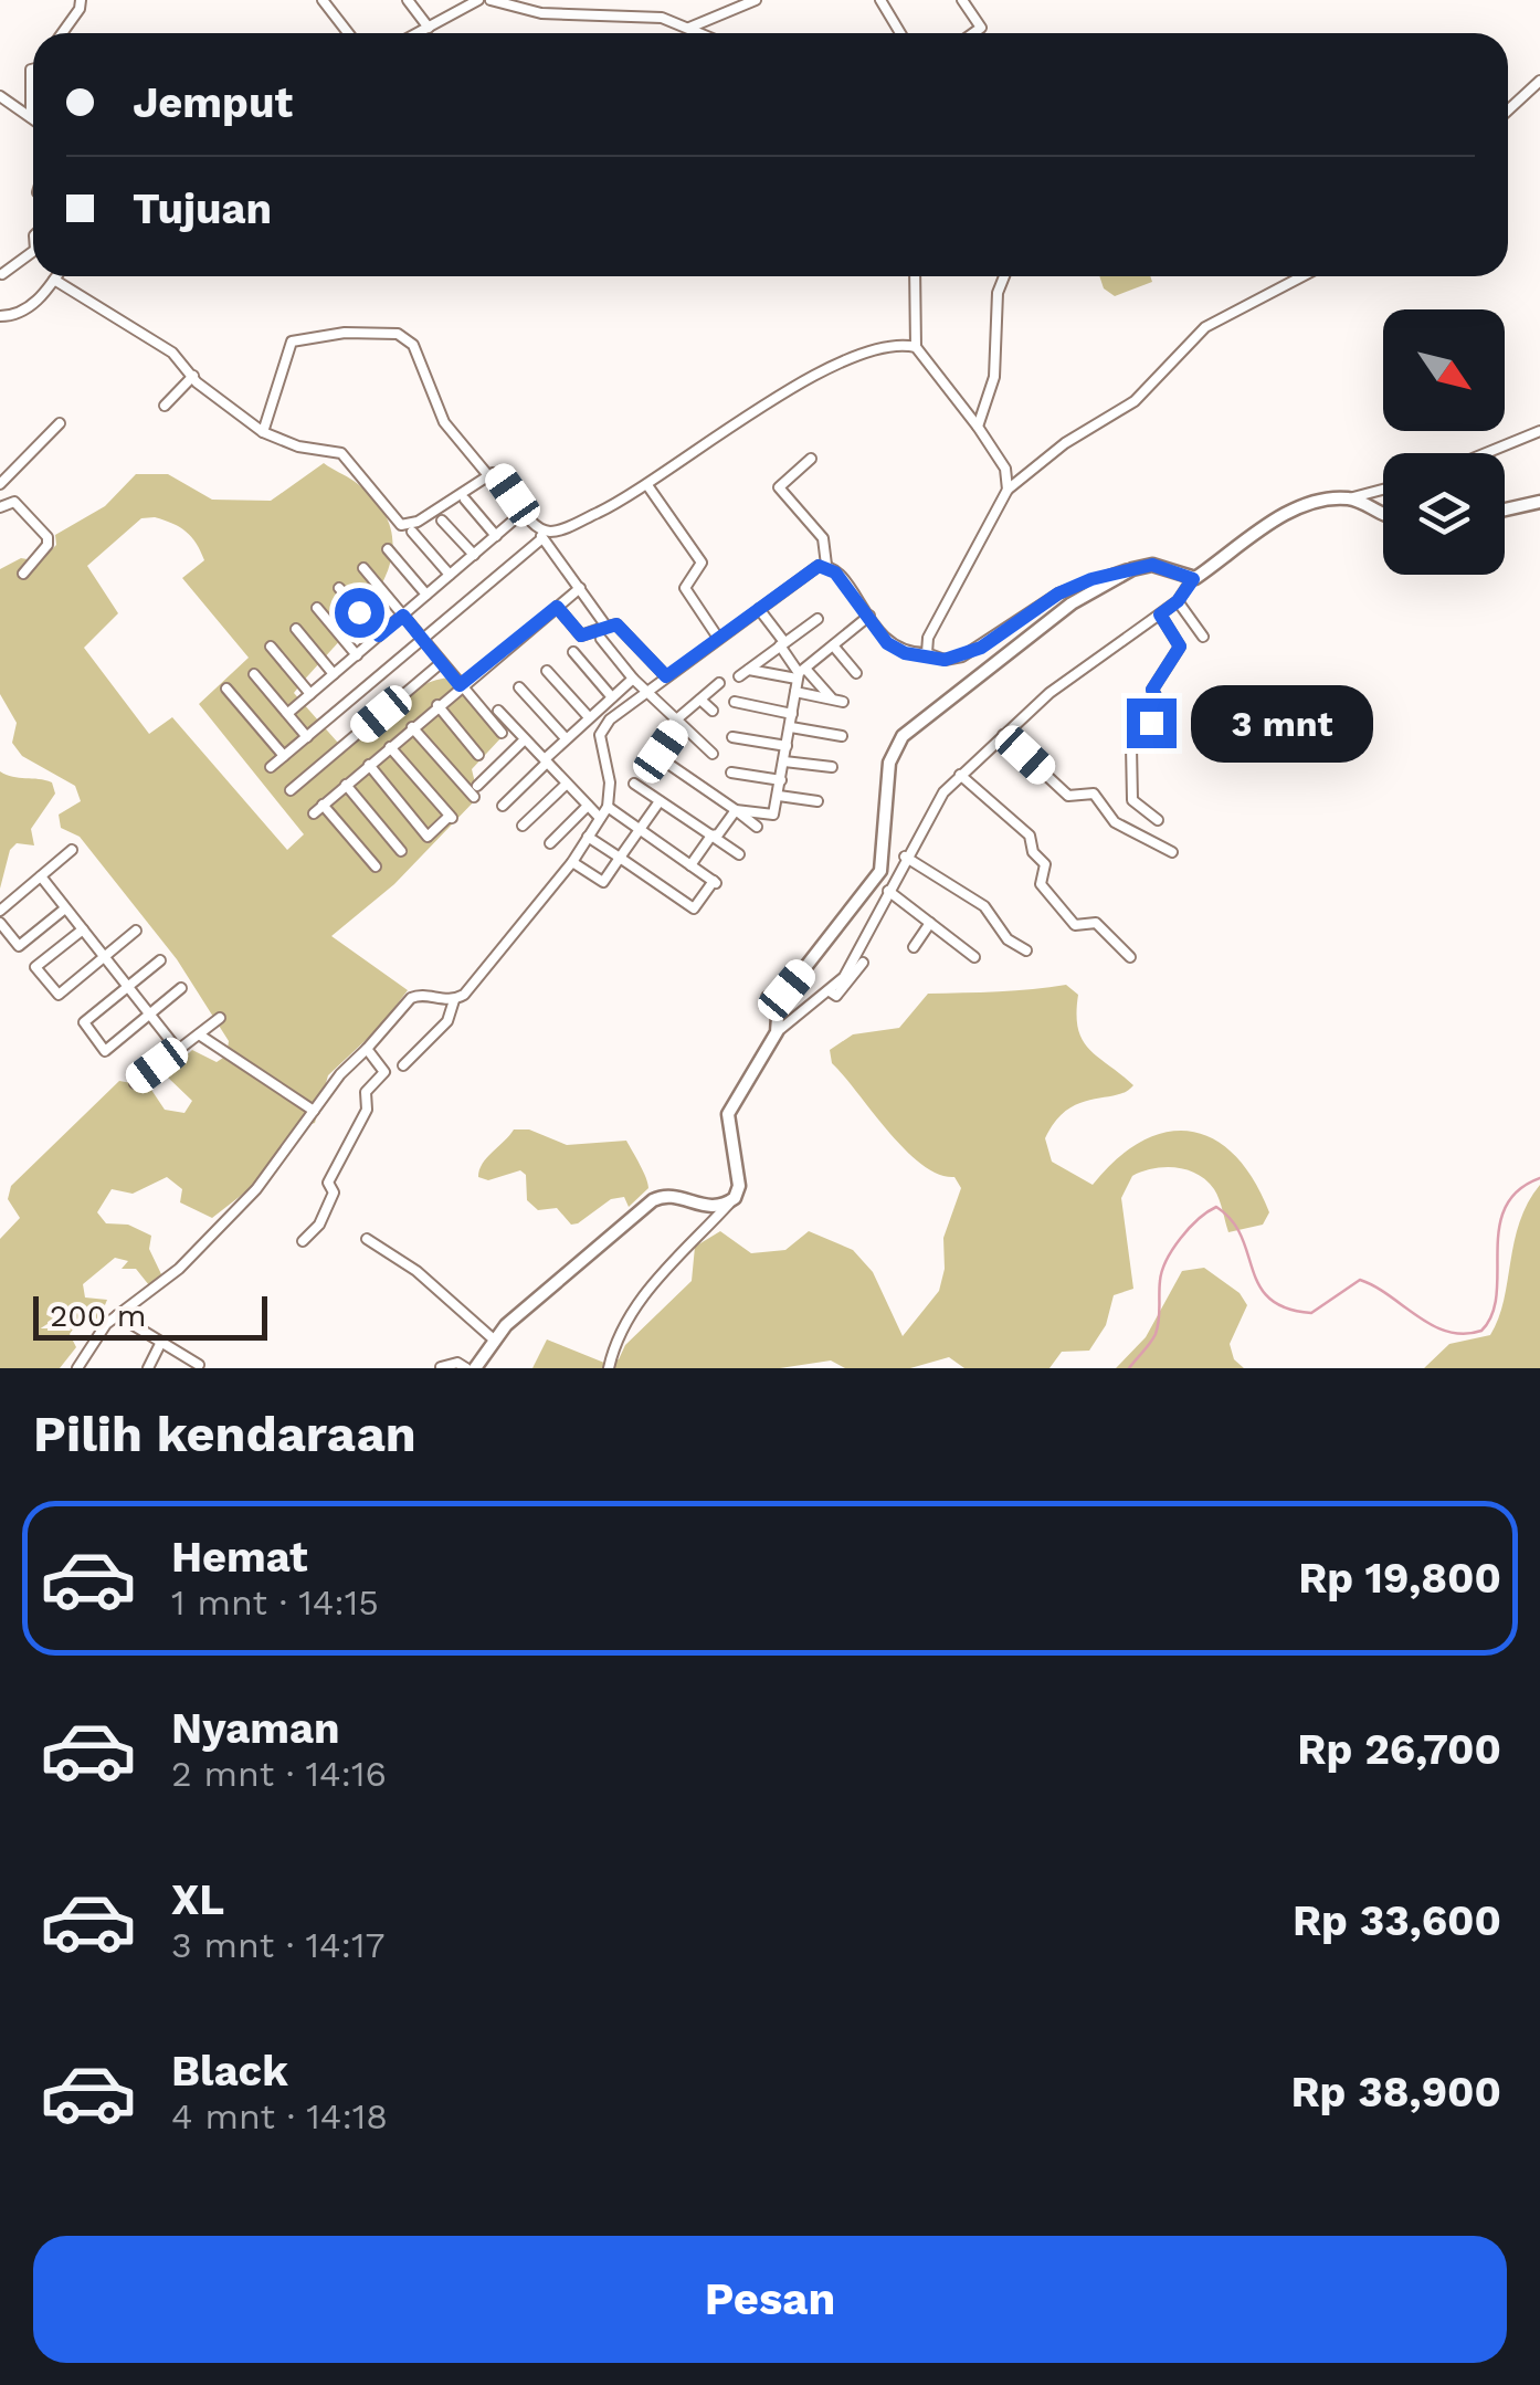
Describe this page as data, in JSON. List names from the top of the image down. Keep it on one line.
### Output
{"scale_bar":"200 m","north":"bottom right","page":{"banner":["Jemput","Tujuan"],"bubble":"3 mnt","scale":"200 m","heading":"Pilih kendaraan","list":[{"name":"Hemat","note":"1 mnt · 14:15","value":"Rp 19,800"},{"name":"Nyaman","note":"2 mnt · 14:16","value":"Rp 26,700"},{"name":"XL","note":"3 mnt · 14:17","value":"Rp 33,600"},{"name":"Black","note":"4 mnt · 14:18","value":"Rp 38,900"}],"buttons":"Pesan"}}
